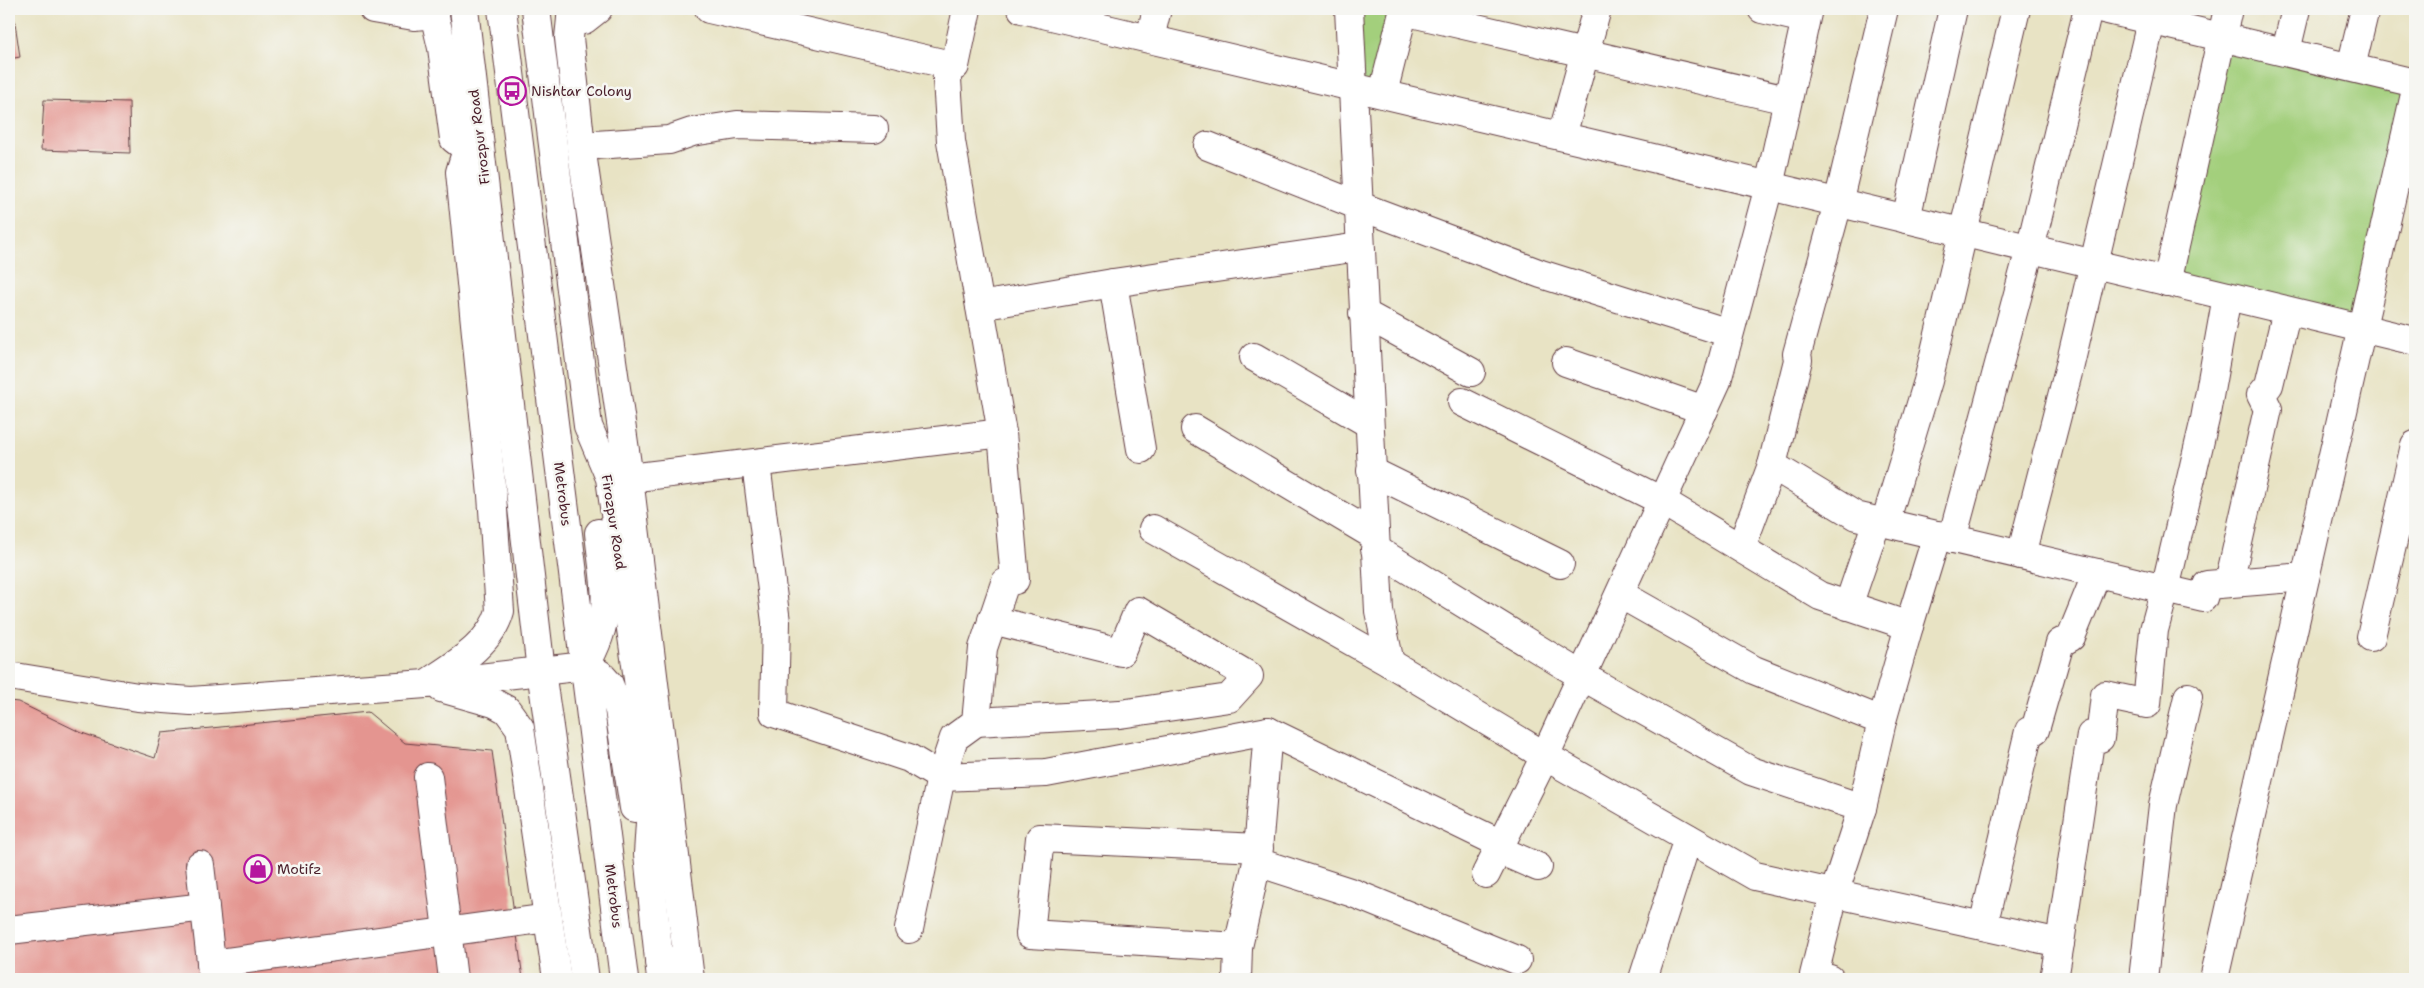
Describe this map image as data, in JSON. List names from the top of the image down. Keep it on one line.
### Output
{"streets":{"street":["Firozpur Road","Metrobus"]},"places":{"bus stop":["Nishtar Colony"],"shop":["Motifz"]}}
